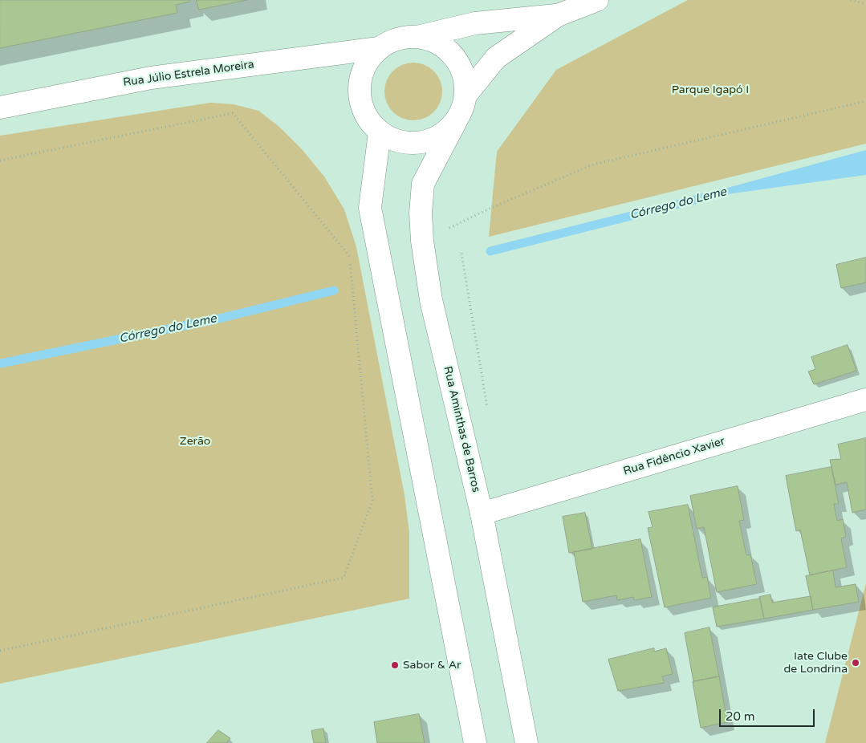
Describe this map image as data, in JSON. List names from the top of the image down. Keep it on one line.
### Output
{"streets":{"street":["Rua Júlio Estrela Moreira","Rua Aminthas de Barros","Rua Fidêncio Xavier"]},"crossings":[["Rua Júlio Estrela Moreira","Rua Aminthas de Barros"],["Rua Aminthas de Barros","Rua Fidêncio Xavier"]],"water":["Córrego do Leme"],"parks":["Parque Igapó I","Zerão"],"places":["Iate Clube de Londrina","Sabor & Ar"],"scale_bar":"20 m"}
